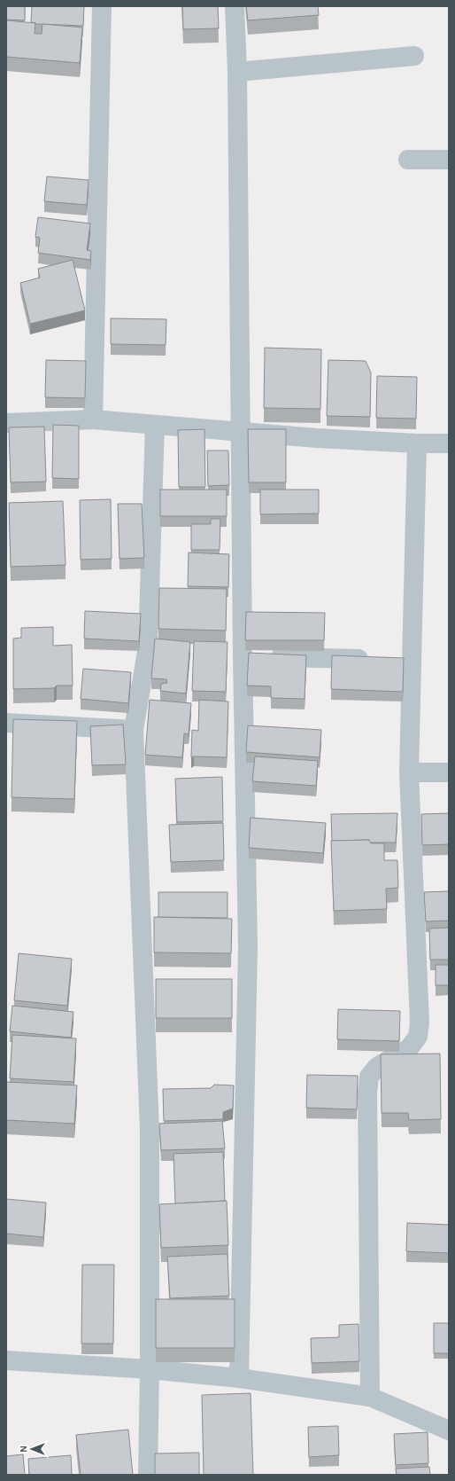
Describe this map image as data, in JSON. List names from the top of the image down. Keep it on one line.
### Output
{"north":"left"}
